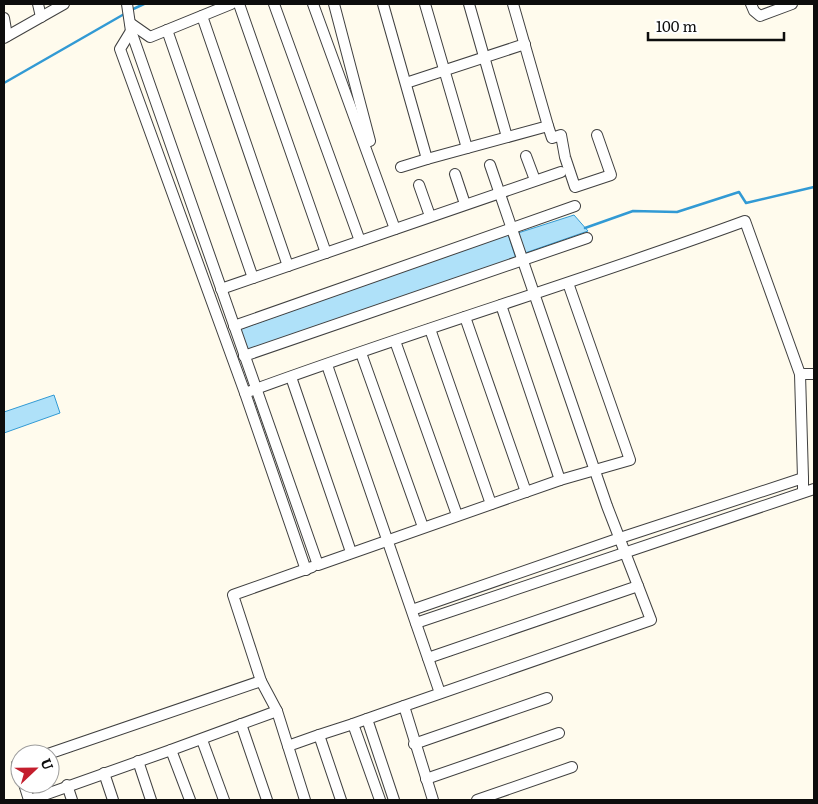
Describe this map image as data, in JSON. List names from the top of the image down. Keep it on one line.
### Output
{"scale_bar":"100 m","north":"right"}
